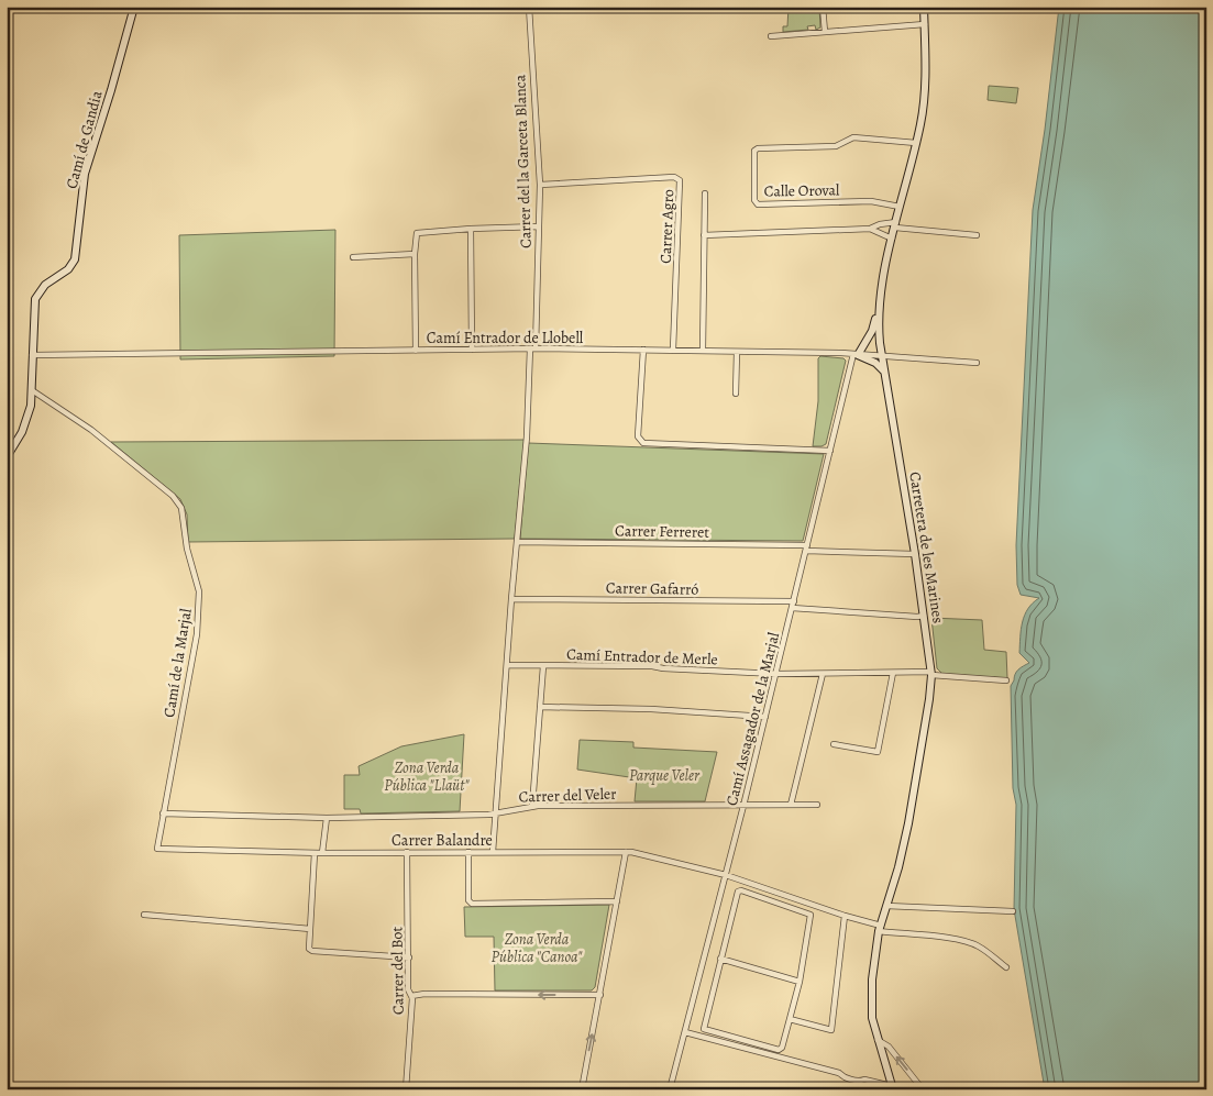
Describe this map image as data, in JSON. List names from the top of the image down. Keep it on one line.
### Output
{"streets":{"main road":["Camí de Gandia","Carretera de les Marines"],"street":["Carrer del la Garceta Blanca","Calle Oroval","Carrer Agro","Camí Entrador de Llobell","Carrer Ferreret","Carrer Gafarró","Camí Entrador de Merle","Camí de la Marjal","Camí Assagador de la Marjal","Carrer del Veler","Carrer Balandre","Carrer del Bot"]},"crossings":[["Camí de Gandia","Camí Entrador de Llobell"],["Camí de Gandia","Camí de la Marjal"],["Carrer del la Garceta Blanca","Carrer Agro"],["Carrer del la Garceta Blanca","Camí Entrador de Llobell"],["Carrer del la Garceta Blanca","Carrer Ferreret"],["Carrer del la Garceta Blanca","Carrer Gafarró"],["Carrer del la Garceta Blanca","Camí Entrador de Merle"],["Carrer del la Garceta Blanca","Carrer del Veler"],["Carrer del la Garceta Blanca","Carrer Balandre"],["Calle Oroval","Carretera de les Marines"],["Carrer Agro","Camí Entrador de Llobell"],["Camí Entrador de Llobell","Carretera de les Marines"],["Camí Entrador de Llobell","Camí Assagador de la Marjal"],["Carrer Ferreret","Carretera de les Marines"],["Carrer Ferreret","Camí Assagador de la Marjal"],["Carretera de les Marines","Camí Entrador de Merle"],["Carretera de les Marines","Carrer Balandre"],["Carrer Gafarró","Camí Assagador de la Marjal"],["Camí Entrador de Merle","Camí Assagador de la Marjal"],["Camí de la Marjal","Carrer del Veler"],["Camí de la Marjal","Carrer Balandre"],["Camí Assagador de la Marjal","Carrer del Veler"],["Camí Assagador de la Marjal","Carrer Balandre"],["Carrer Balandre","Carrer del Bot"]],"parks":["Zona Verda Pública \"Llaüt\"","Parque Veler","Zona Verda Pública \"Canoa\""]}
